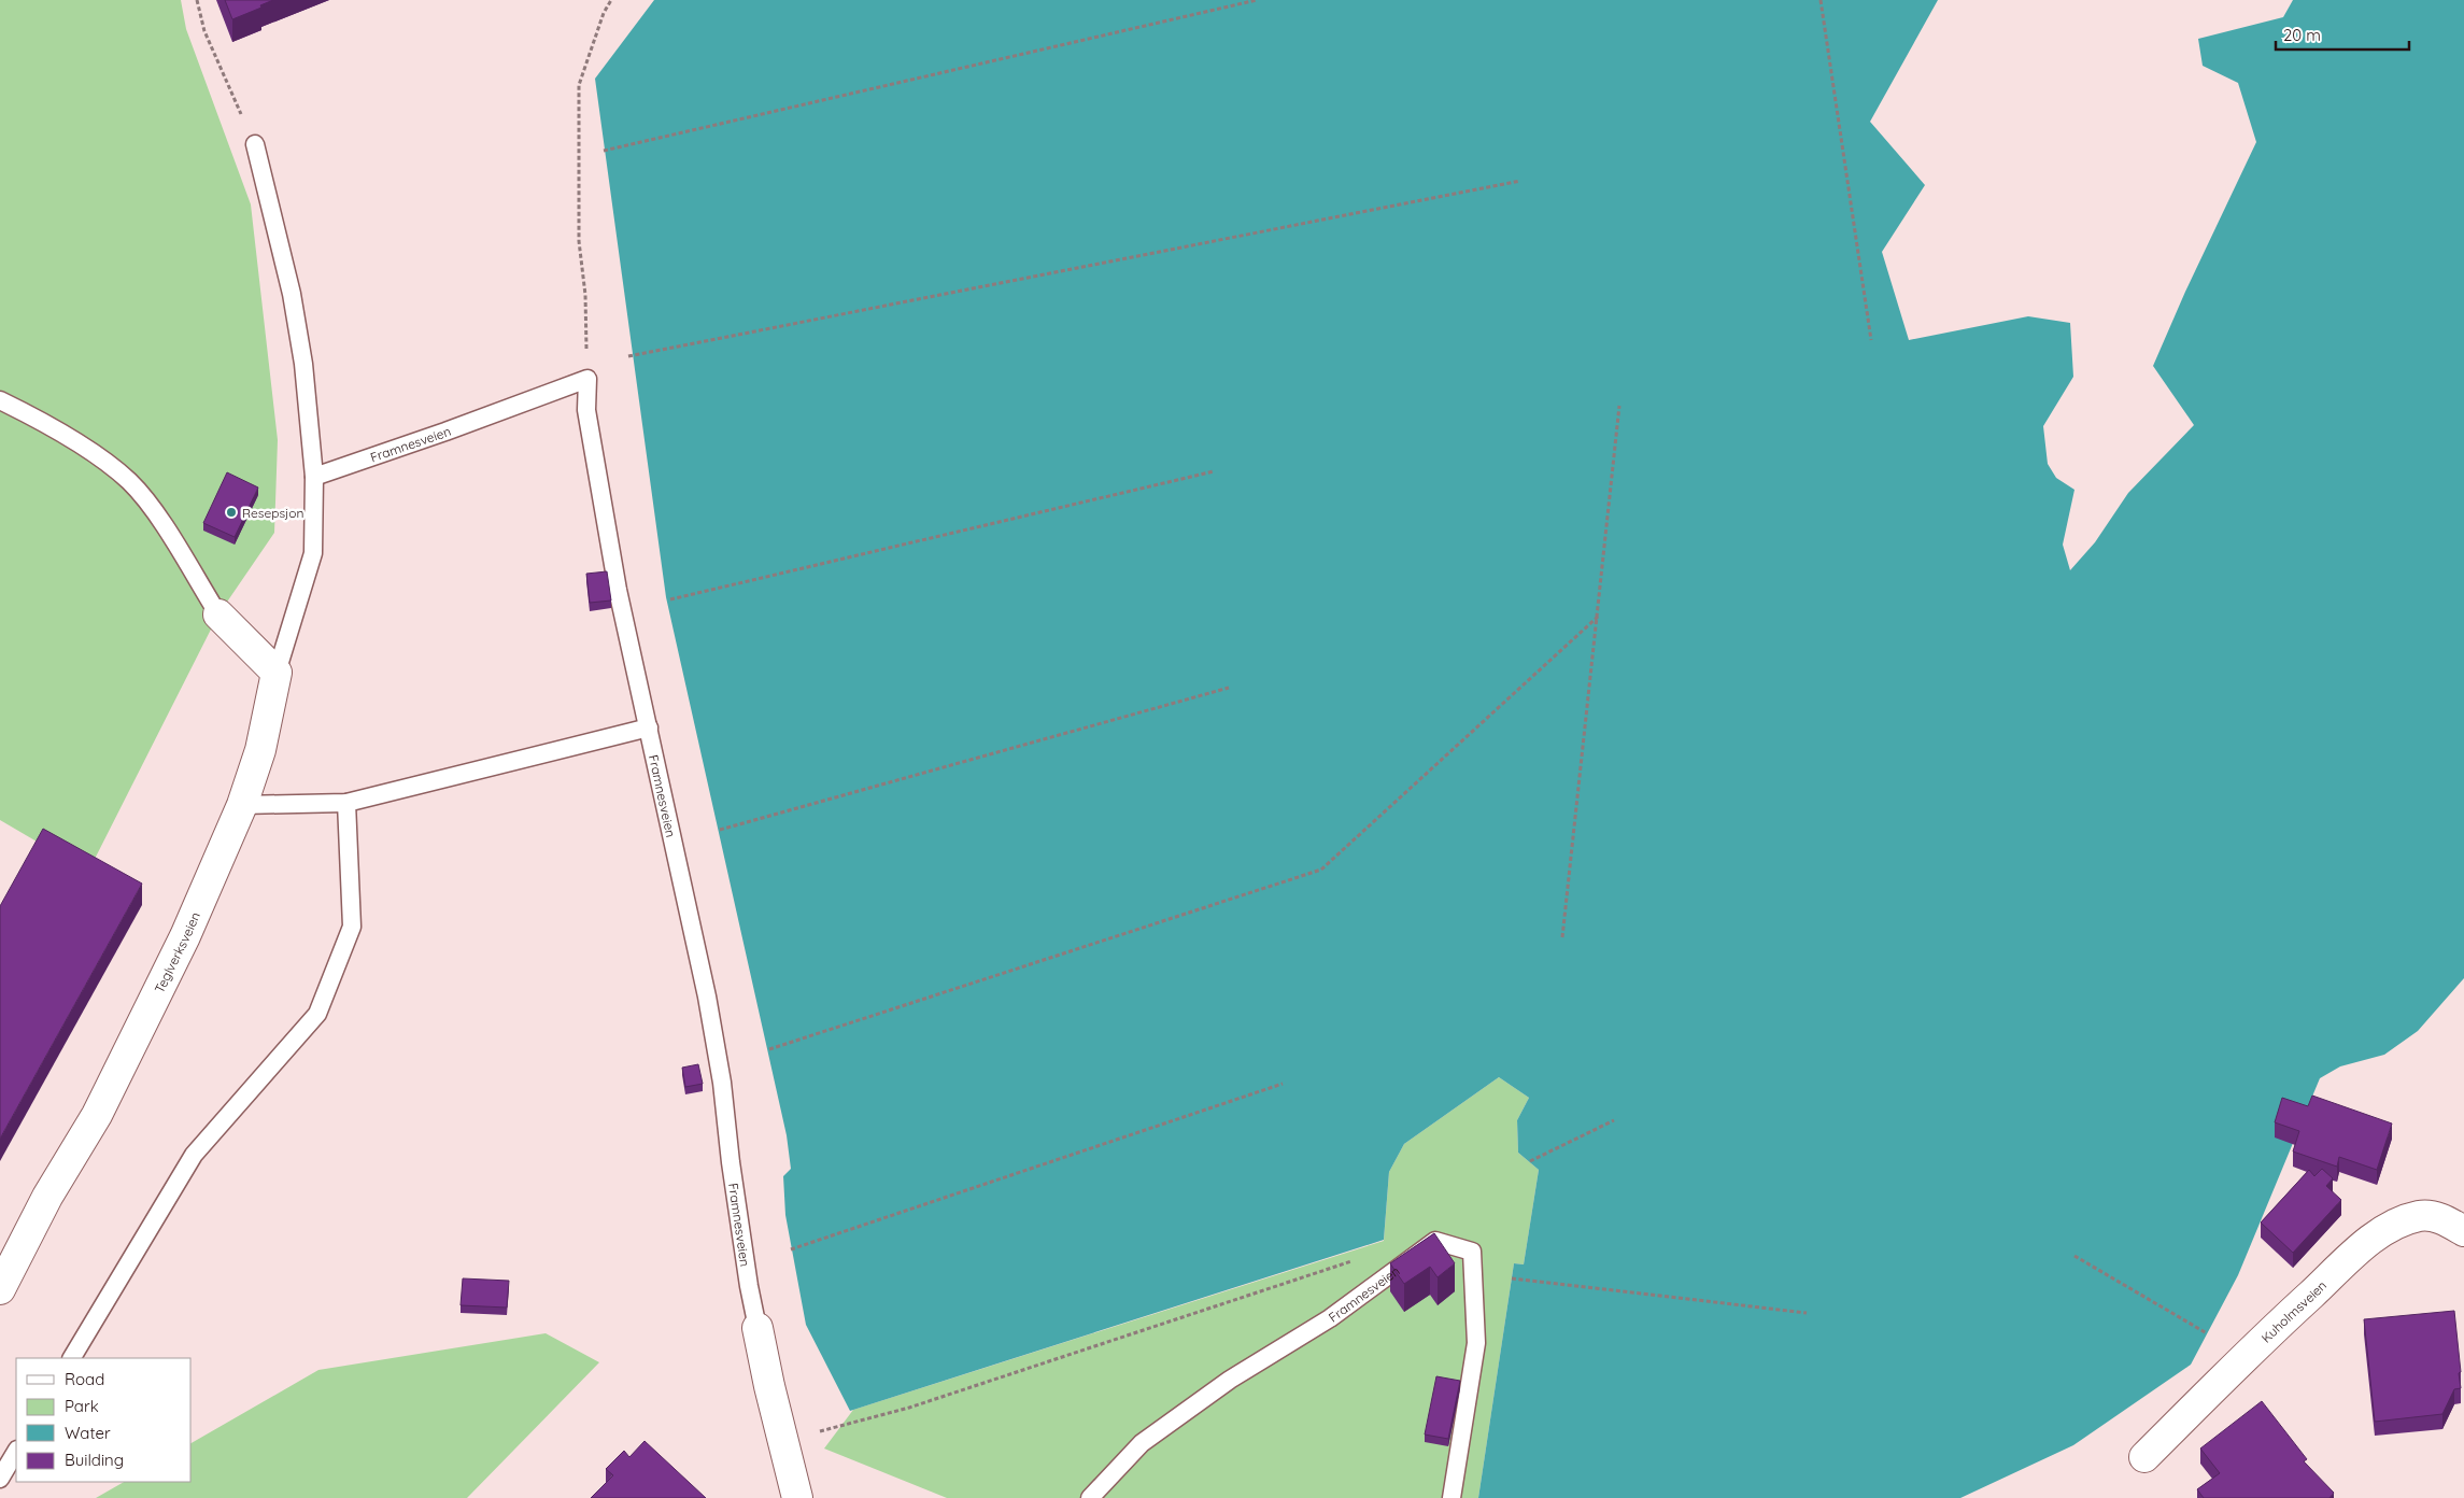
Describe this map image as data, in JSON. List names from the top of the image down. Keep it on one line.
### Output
{"streets":{"street":["Framnesveien","Teglverksveien","Kuholmsveien"]},"places":["Resepsjon"],"legend":["Road","Park","Water","Building"],"scale_bar":"20 m"}
